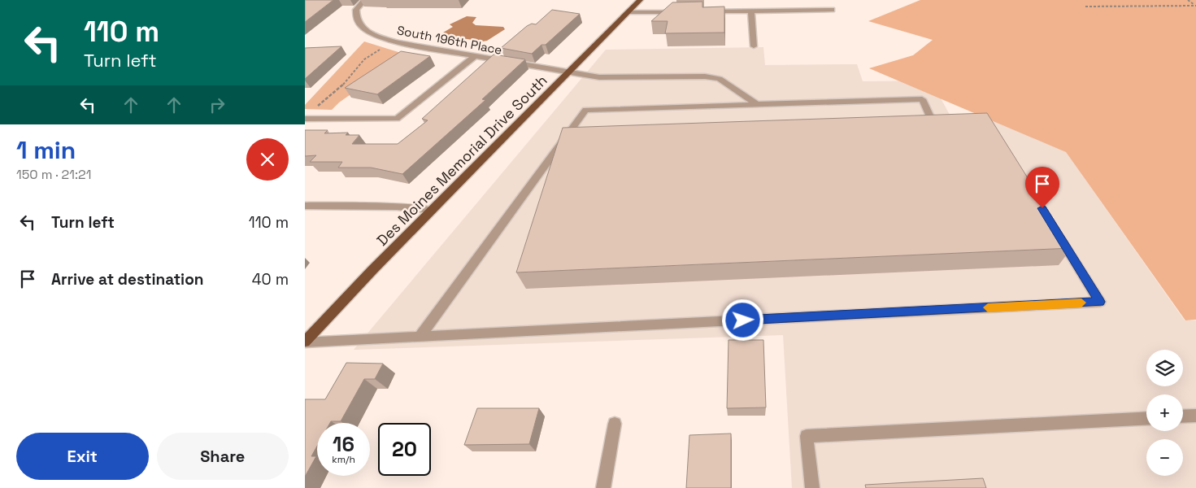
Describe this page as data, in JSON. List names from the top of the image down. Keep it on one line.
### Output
{"streets":{"main road":["Des Moines Memorial Drive South"],"street":["South 196th Place"]},"crossings":[["South 196th Place","Des Moines Memorial Drive South"]],"page":{"turn":["110 m","Turn left"],"heading":["1 min","150 m · 21:21"],"list":[{"name":"Turn left","value":"110 m"},{"name":"Arrive at destination","value":"40 m"}],"map_buttons":["+","−"],"speed":"16 km/h","limit":"20","buttons":["Exit","Share"]}}
